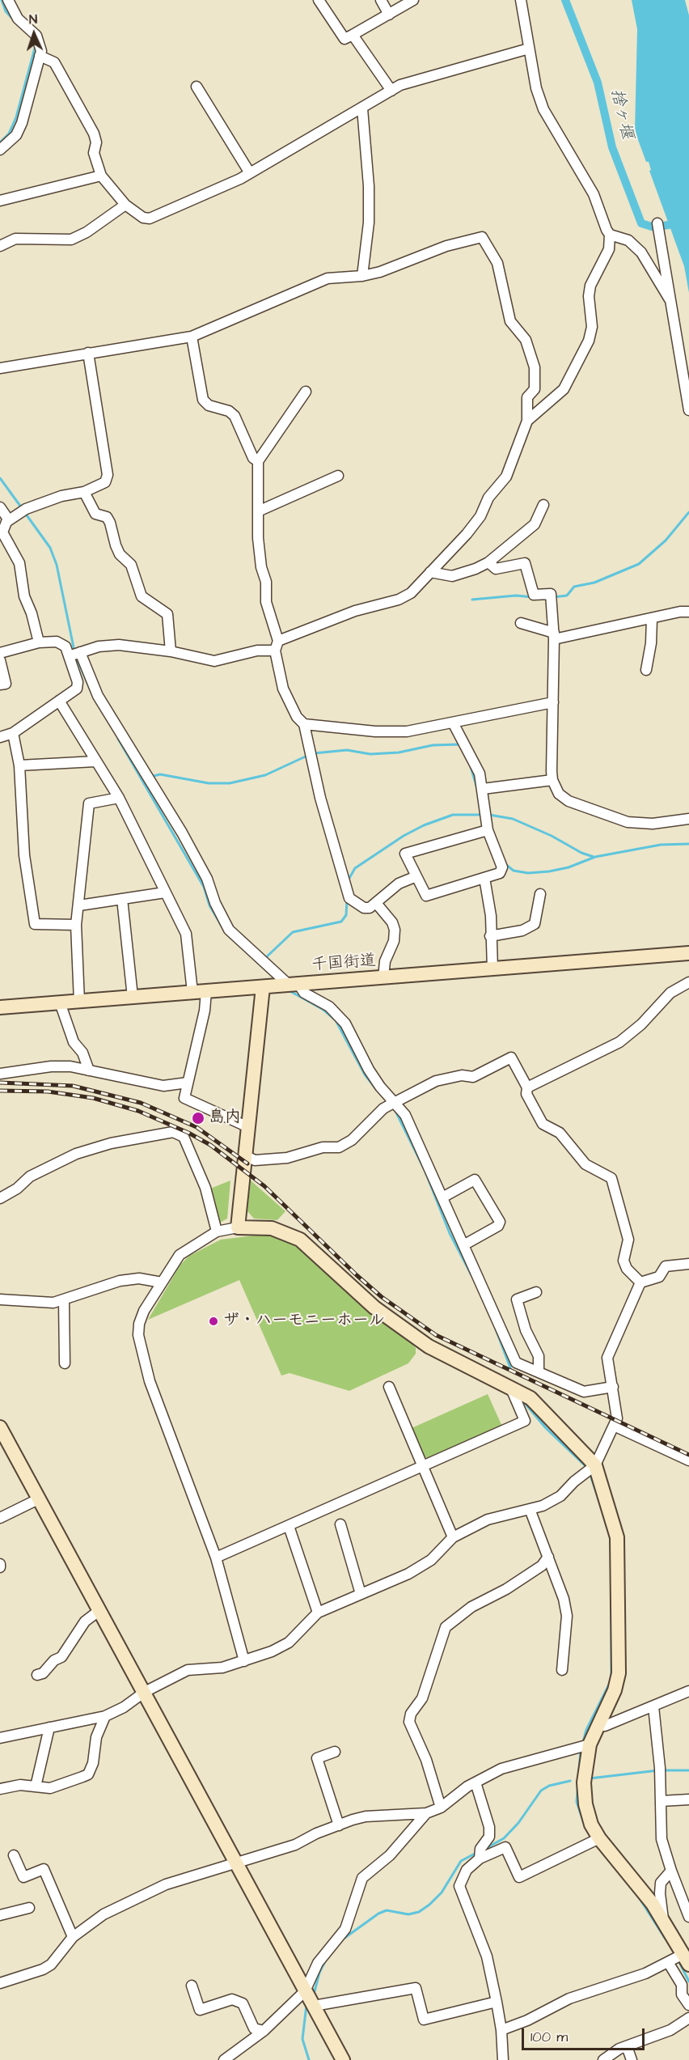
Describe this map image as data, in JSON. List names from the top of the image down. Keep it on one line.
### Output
{"streets":{"street":["千国街道"]},"water":["捨ヶ堰"],"places":["島内","ザ・ハーモニーホール"],"scale_bar":"100 m","north":"top"}
